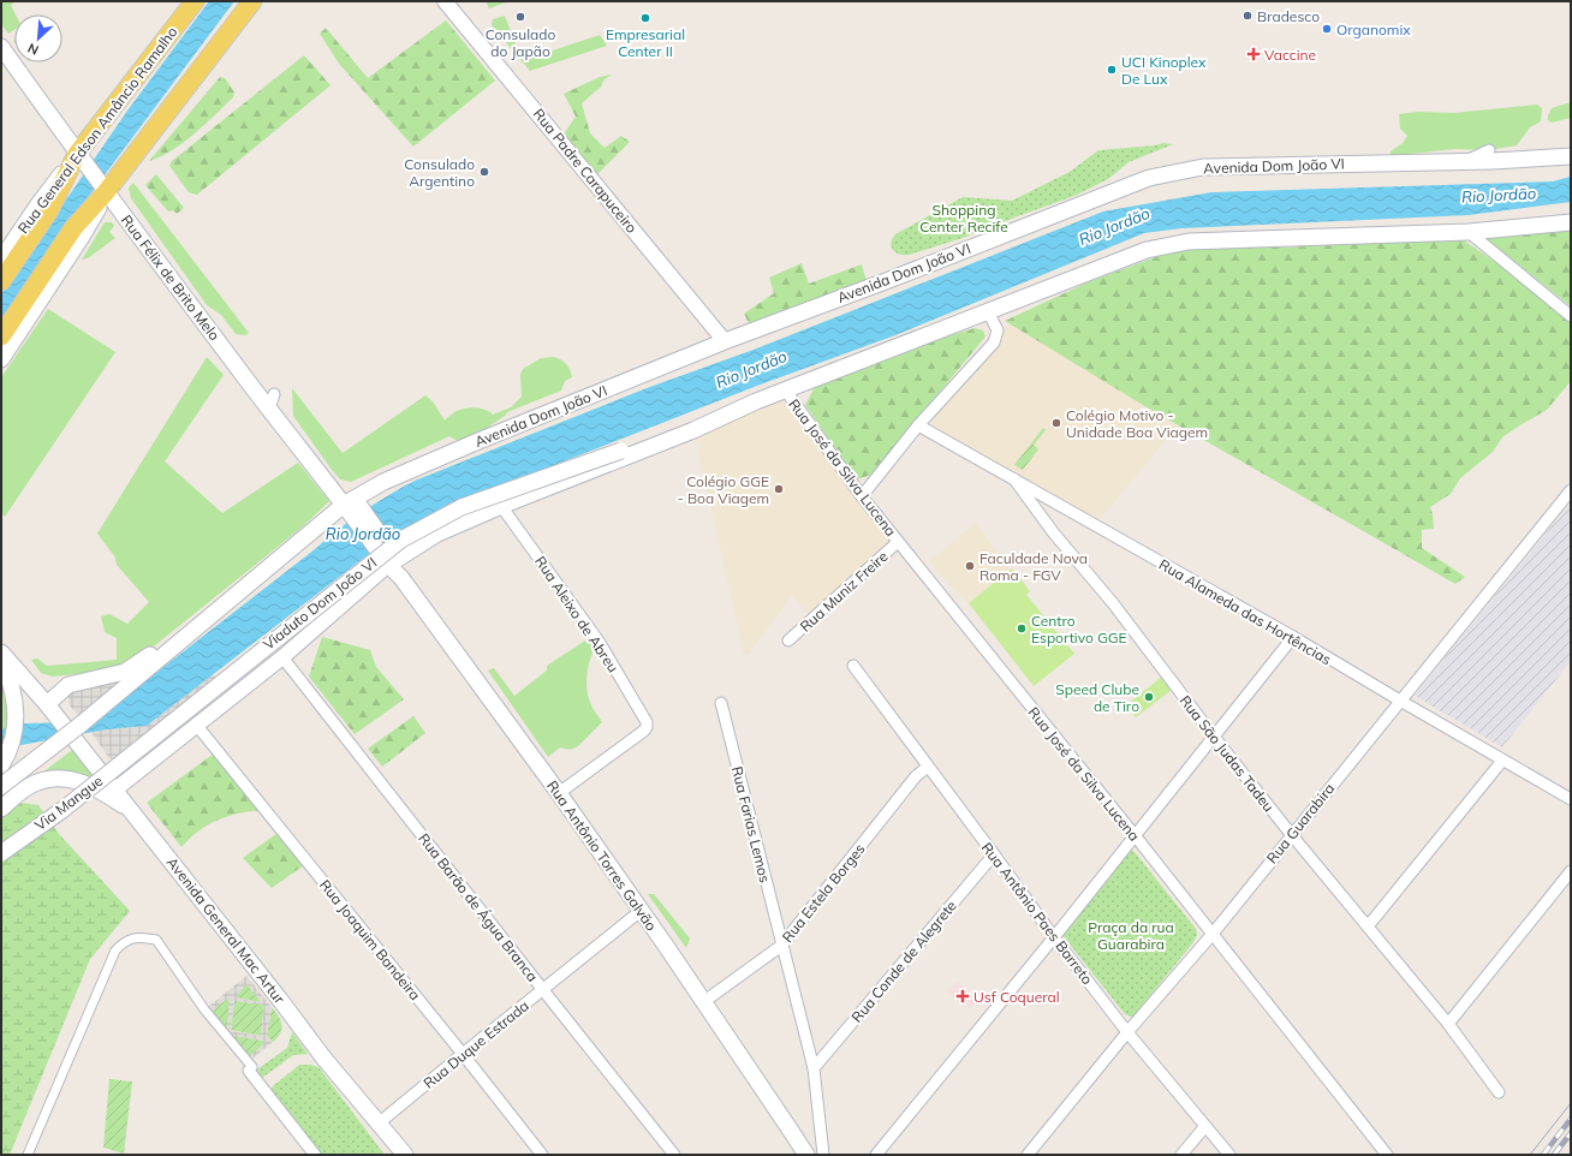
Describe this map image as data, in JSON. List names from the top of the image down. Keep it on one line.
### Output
{"streets":{"main road":["Rua General Edson Amâncio Ramalho","Avenida Dom João VI","Rua Félix de Brito Melo","Viaduto Dom João VI","Via Mangue","Rua Antônio Torres Galvão","Avenida General Mac Artur"],"street":["Rua Padre Carapuceiro","Rua José da Silva Lucena","Rua Muniz Freire","Rua Alameda das Hortências","Rua Aleixo de Abreu","Rua São Judas Tadeu","Rua Guarabira","Rua Farias Lemos","Rua Estela Borges","Rua Barão de Água Branca","Rua Antônio Paes Barreto","Rua Joaquim Bandeira","Rua Conde de Alegrete","Rua Duque Estrada"]},"crossings":[["Rua General Edson Amâncio Ramalho","Rua Félix de Brito Melo"],["Avenida Dom João VI","Rua Padre Carapuceiro"],["Avenida Dom João VI","Rua Félix de Brito Melo"],["Rua Félix de Brito Melo","Rua Antônio Torres Galvão"],["Rua José da Silva Lucena","Rua Muniz Freire"],["Rua José da Silva Lucena","Rua Guarabira"],["Viaduto Dom João VI","Via Mangue"],["Rua Alameda das Hortências","Rua São Judas Tadeu"],["Rua Alameda das Hortências","Rua Guarabira"],["Rua Aleixo de Abreu","Rua Antônio Torres Galvão"],["Rua São Judas Tadeu","Rua Guarabira"],["Rua Guarabira","Rua Antônio Paes Barreto"],["Rua Farias Lemos","Rua Estela Borges"],["Rua Farias Lemos","Rua Conde de Alegrete"],["Rua Antônio Torres Galvão","Rua Estela Borges"],["Rua Antônio Torres Galvão","Rua Duque Estrada"],["Rua Estela Borges","Rua Antônio Paes Barreto"],["Rua Barão de Água Branca","Rua Duque Estrada"],["Rua Antônio Paes Barreto","Rua Conde de Alegrete"],["Avenida General Mac Artur","Rua Duque Estrada"],["Rua Joaquim Bandeira","Rua Duque Estrada"]],"water":["Rio Jordão"],"parks":["Shopping Center Recife","Praça da rua Guarabira"],"places":{"other":["Bradesco","Consulado do Japão","Empresarial Center II","Organomix","UCI Kinoplex De Lux","Consulado Argentino","Colégio Motivo - Unidade Boa Viagem","Colégio GGE - Boa Viagem","Faculdade Nova Roma - FGV","Centro Esportivo GGE","Speed Clube de Tiro"],"health":["Vaccine","Usf Coqueral"]},"north":"bottom left"}
